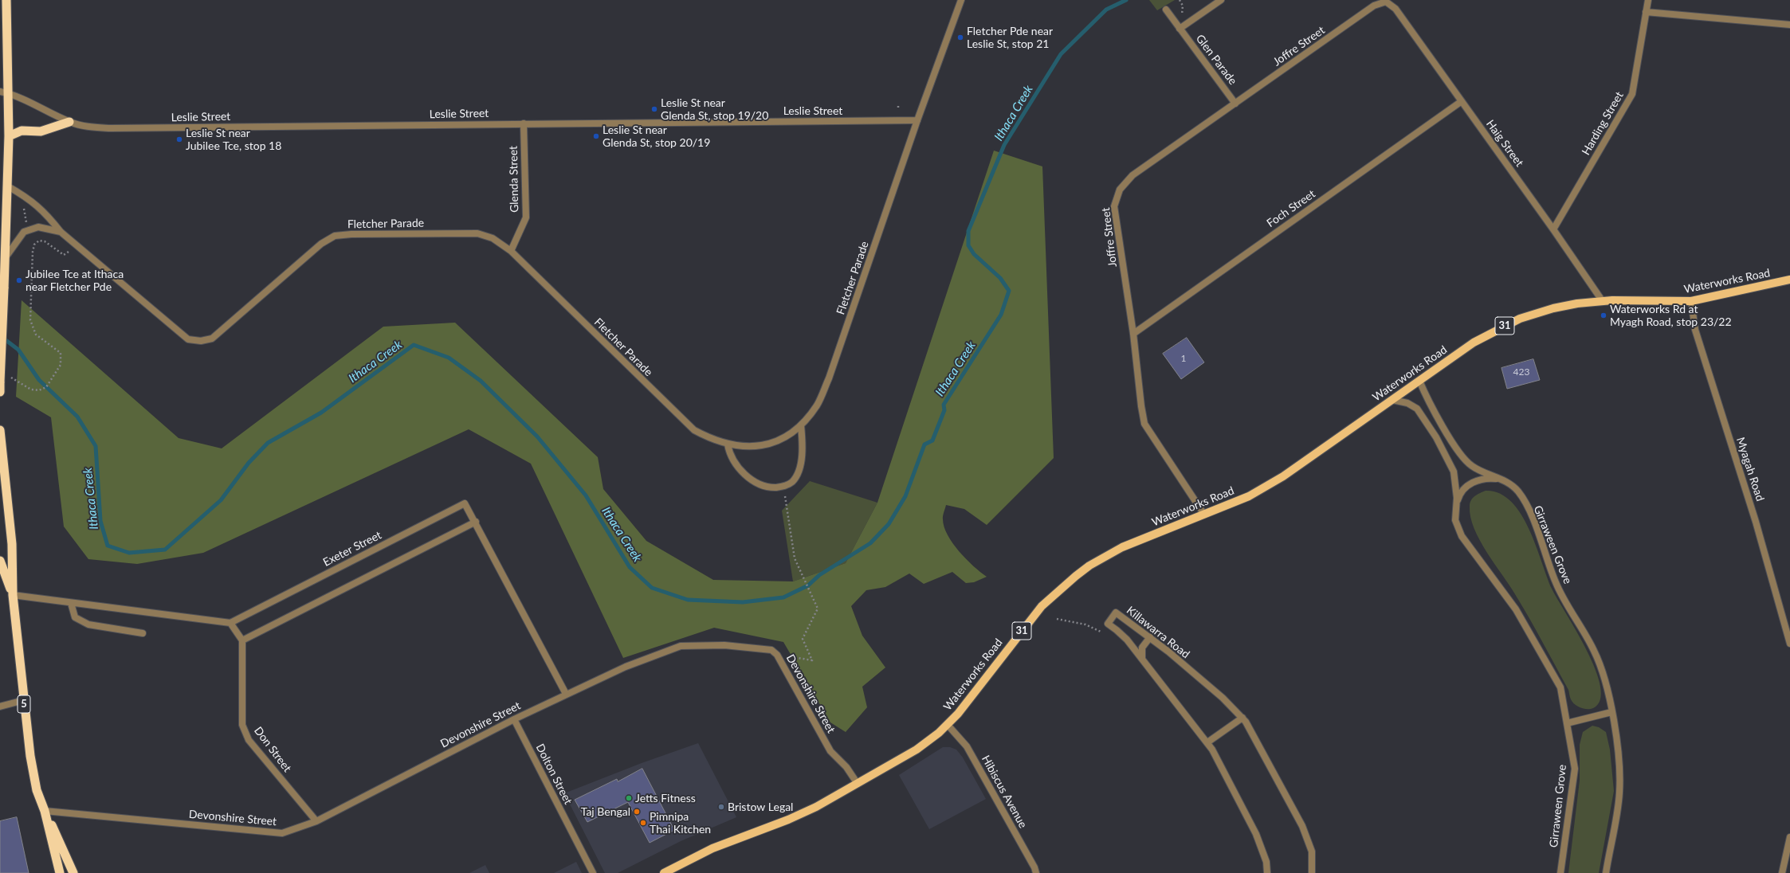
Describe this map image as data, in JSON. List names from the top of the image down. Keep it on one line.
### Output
{"streets":{"highway":["5"],"main road":["Waterworks Road","31"],"street":["Joffre Street","Glen Parade","Leslie Street","Harding Street","Haig Street","Glenda Street","Foch Street","Fletcher Parade","Myagah Road","Girraween Grove","Exeter Street","Killawarra Road","Devonshire Street","Don Street","Dolton Street","Hibiscus Avenue"]},"crossings":[["Joffre Street","Glen Parade"],["Joffre Street","Haig Street"],["Joffre Street","Foch Street"],["Joffre Street","Waterworks Road"],["Leslie Street","Glenda Street"],["Leslie Street","Fletcher Parade"],["Harding Street","Haig Street"],["Haig Street","Foch Street"],["Haig Street","Waterworks Road"],["Glenda Street","Fletcher Parade"],["Waterworks Road","Myagah Road"],["Waterworks Road","Girraween Grove"],["Waterworks Road","Devonshire Street"],["Waterworks Road","Hibiscus Avenue"],["Exeter Street","Devonshire Street"],["Devonshire Street","5"],["Devonshire Street","Don Street"],["Devonshire Street","Dolton Street"]],"water":["Ithaca Creek"],"places":["Fletcher Pde near Leslie St, stop 21","Leslie St near Glenda St, stop 19/20","Leslie St near Glenda St, stop 20/19","Leslie St near Jubilee Tce, stop 18","Jubilee Tce at Ithaca near Fletcher Pde","Waterworks Rd at Myagh Road, stop 23/22","Jetts Fitness","Bristow Legal","Taj Bengal","Pimnipa Thai Kitchen"],"house_numbers":["1","423"]}
